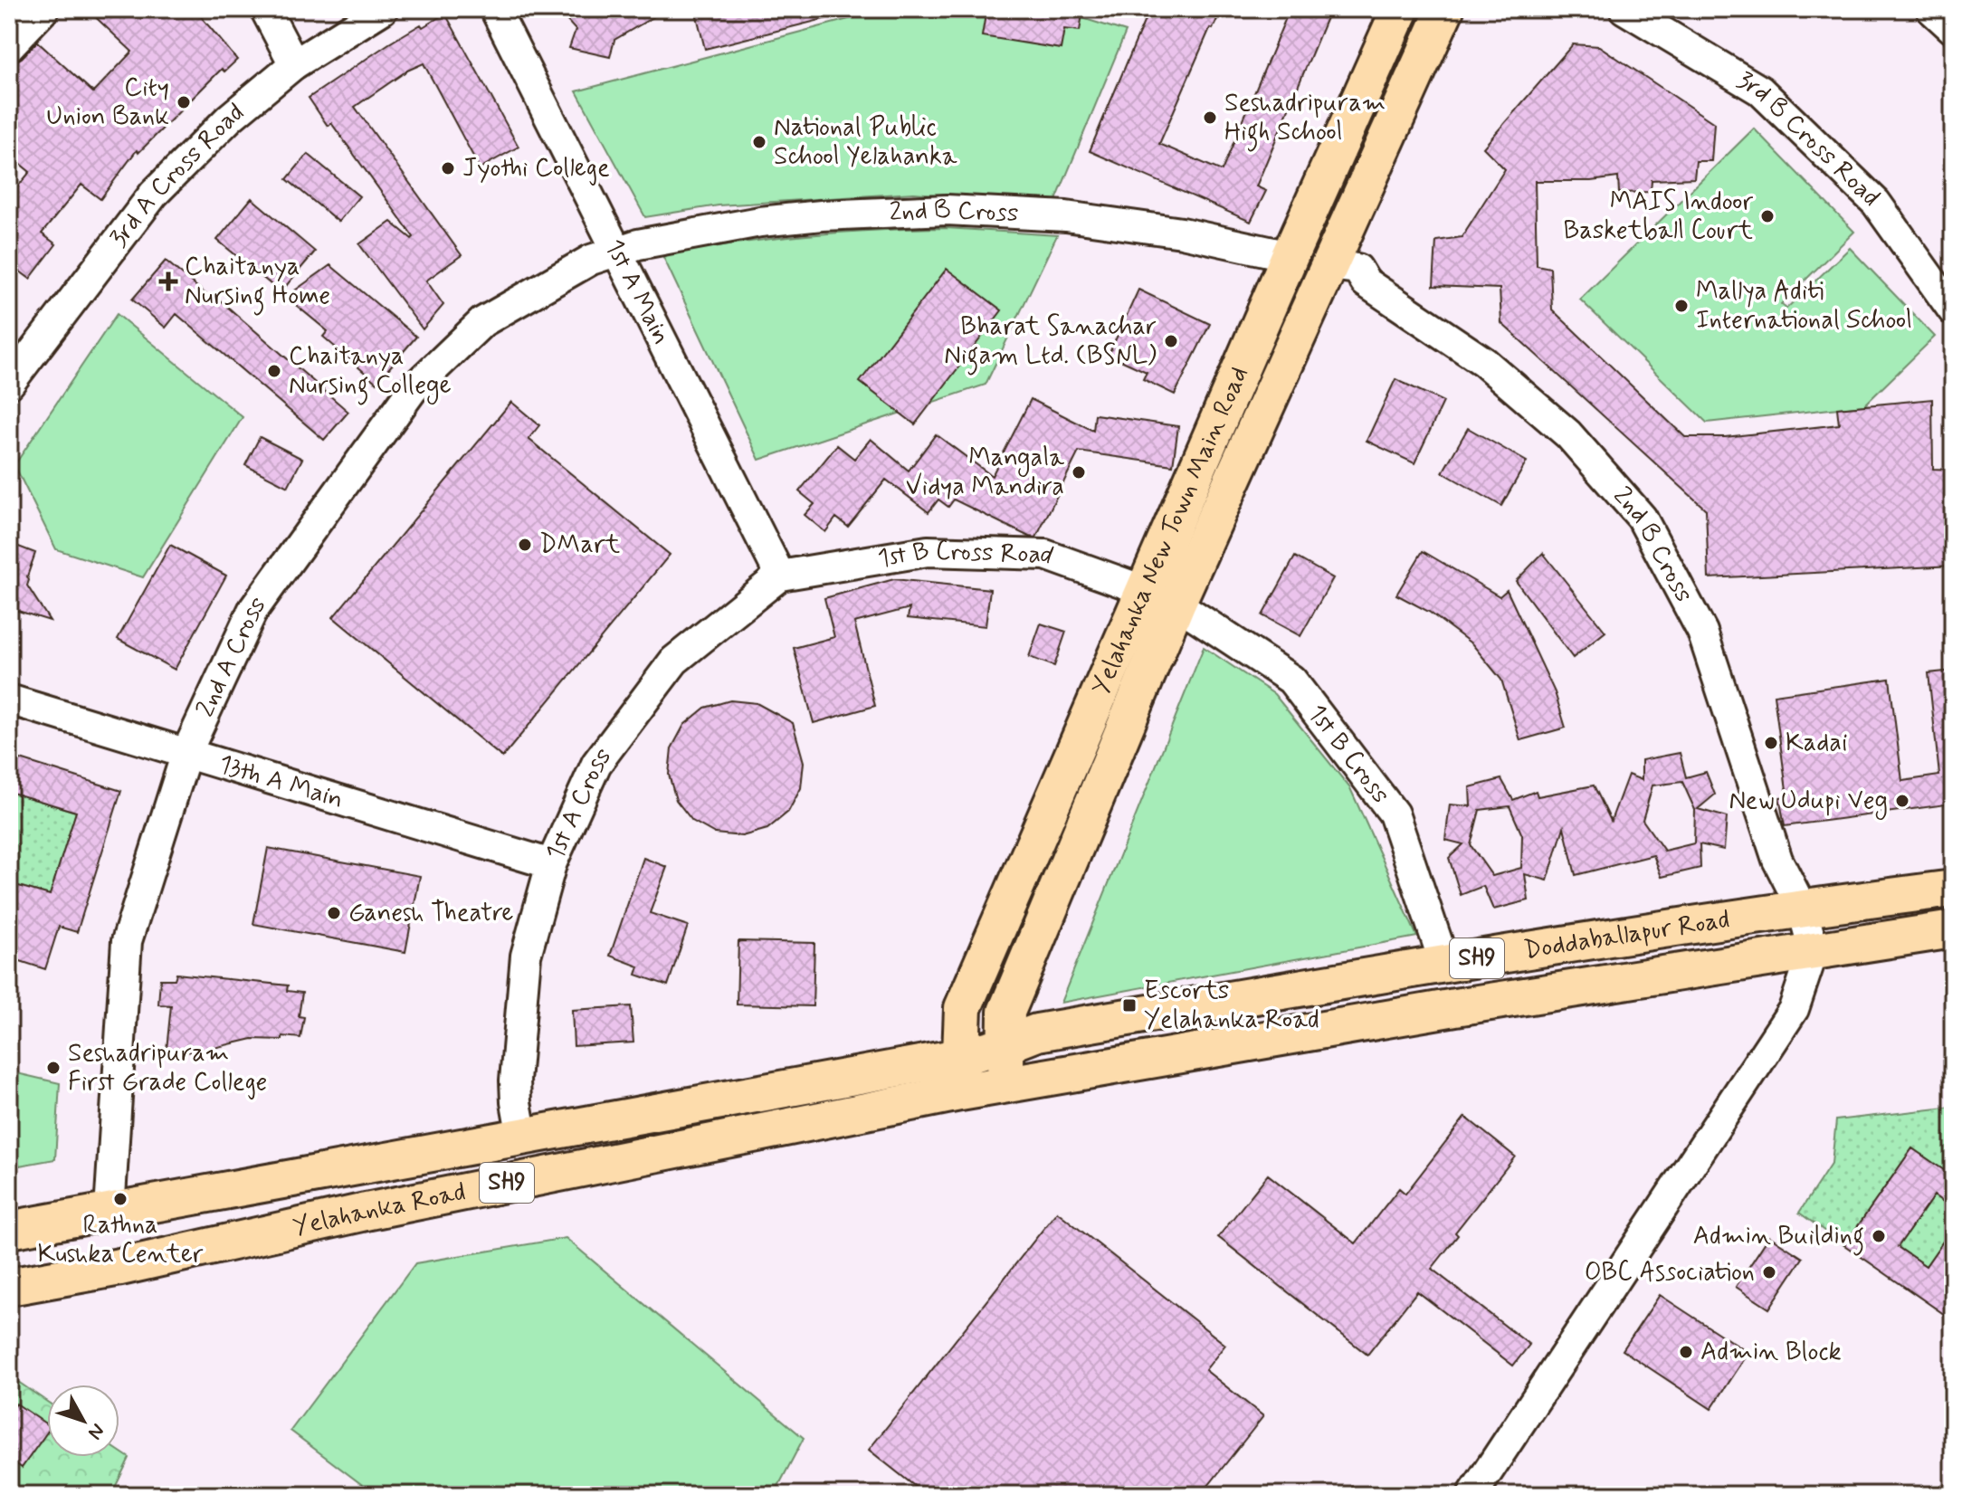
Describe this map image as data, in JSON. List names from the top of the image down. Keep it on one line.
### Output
{"streets":{"main road":["Yelahanka New Town Main Road","Doddaballapur Road","SH9","Yelahanka Road"],"street":["3rd B Cross Road","3rd A Cross Road","2nd B Cross","1st A Main","1st B Cross Road","2nd A Cross","1st B Cross","13th A Main","1st A Cross"]},"crossings":[["2nd B Cross","1st A Main"],["2nd B Cross","Yelahanka New Town Main Road"],["2nd B Cross","2nd A Cross"],["2nd B Cross","Doddaballapur Road"],["1st A Main","1st B Cross Road"],["1st A Main","2nd A Cross"],["1st A Main","1st A Cross"],["Yelahanka New Town Main Road","1st B Cross Road"],["Yelahanka New Town Main Road","1st B Cross"],["Yelahanka New Town Main Road","Doddaballapur Road"],["Yelahanka New Town Main Road","Yelahanka Road"],["1st B Cross Road","1st B Cross"],["1st B Cross Road","1st A Cross"],["2nd A Cross","13th A Main"],["2nd A Cross","Yelahanka Road"],["1st B Cross","Doddaballapur Road"],["13th A Main","1st A Cross"],["1st A Cross","Yelahanka Road"],["Doddaballapur Road","Yelahanka Road"]],"places":{"other":["City Union Bank","Seshadripuram High School","National Public School Yelahanka","Jyothi College","MAIS Indoor Basketball Court","Mallya Aditi International School","Bharat Sanachar Nigam Ltd. (BSNL)","Chaitanya Nursing College","Mangala Vidya Mandira","DMart","Kadai","New Udupi Veg","Ganesh Theatre","Seshadripuram First Grade College","Rathna Kushka Center","Admin Building","OBC Association","Admin Block"],"health":["Chaitanya Nursing Home"],"transit":["Escorts Yelahanka Road"]},"north":"bottom right"}
